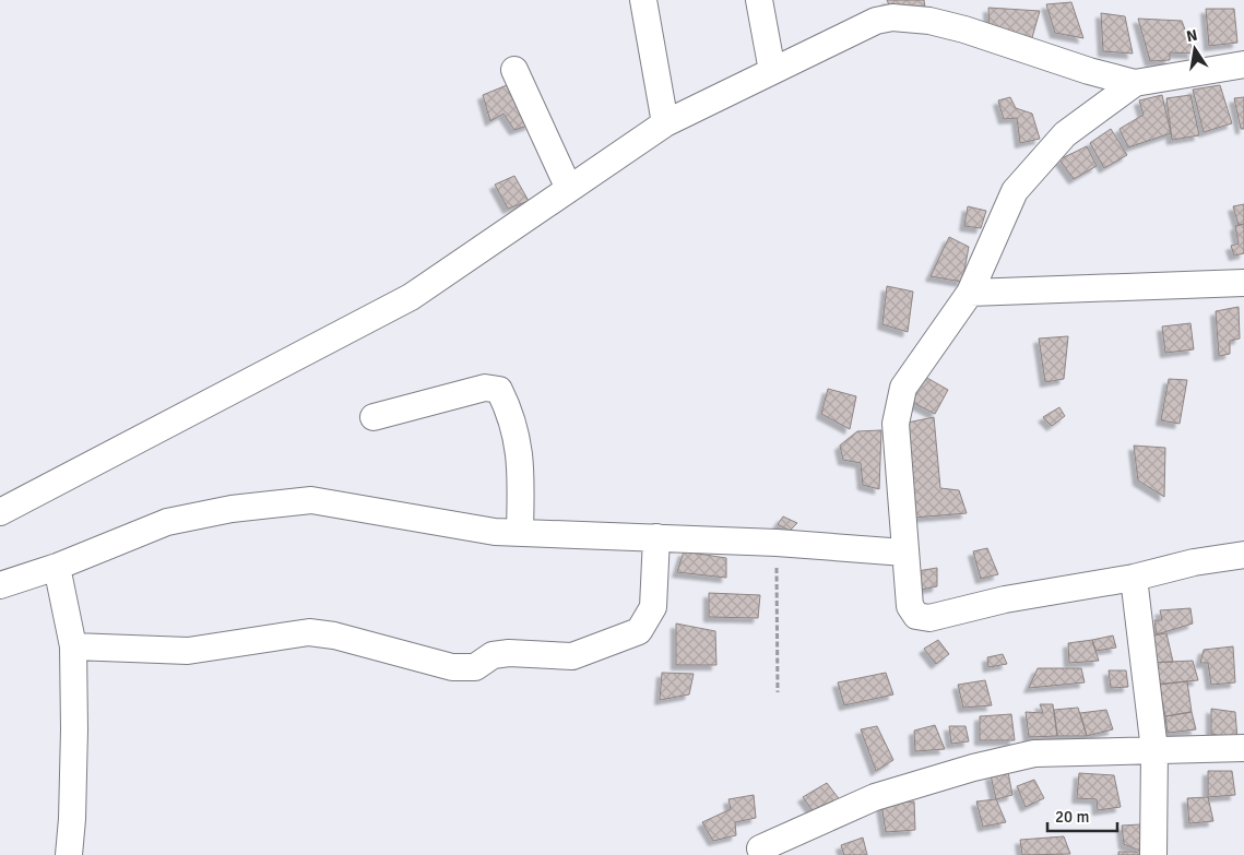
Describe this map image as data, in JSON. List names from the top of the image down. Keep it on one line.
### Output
{"scale_bar":"20 m","north":"top"}
